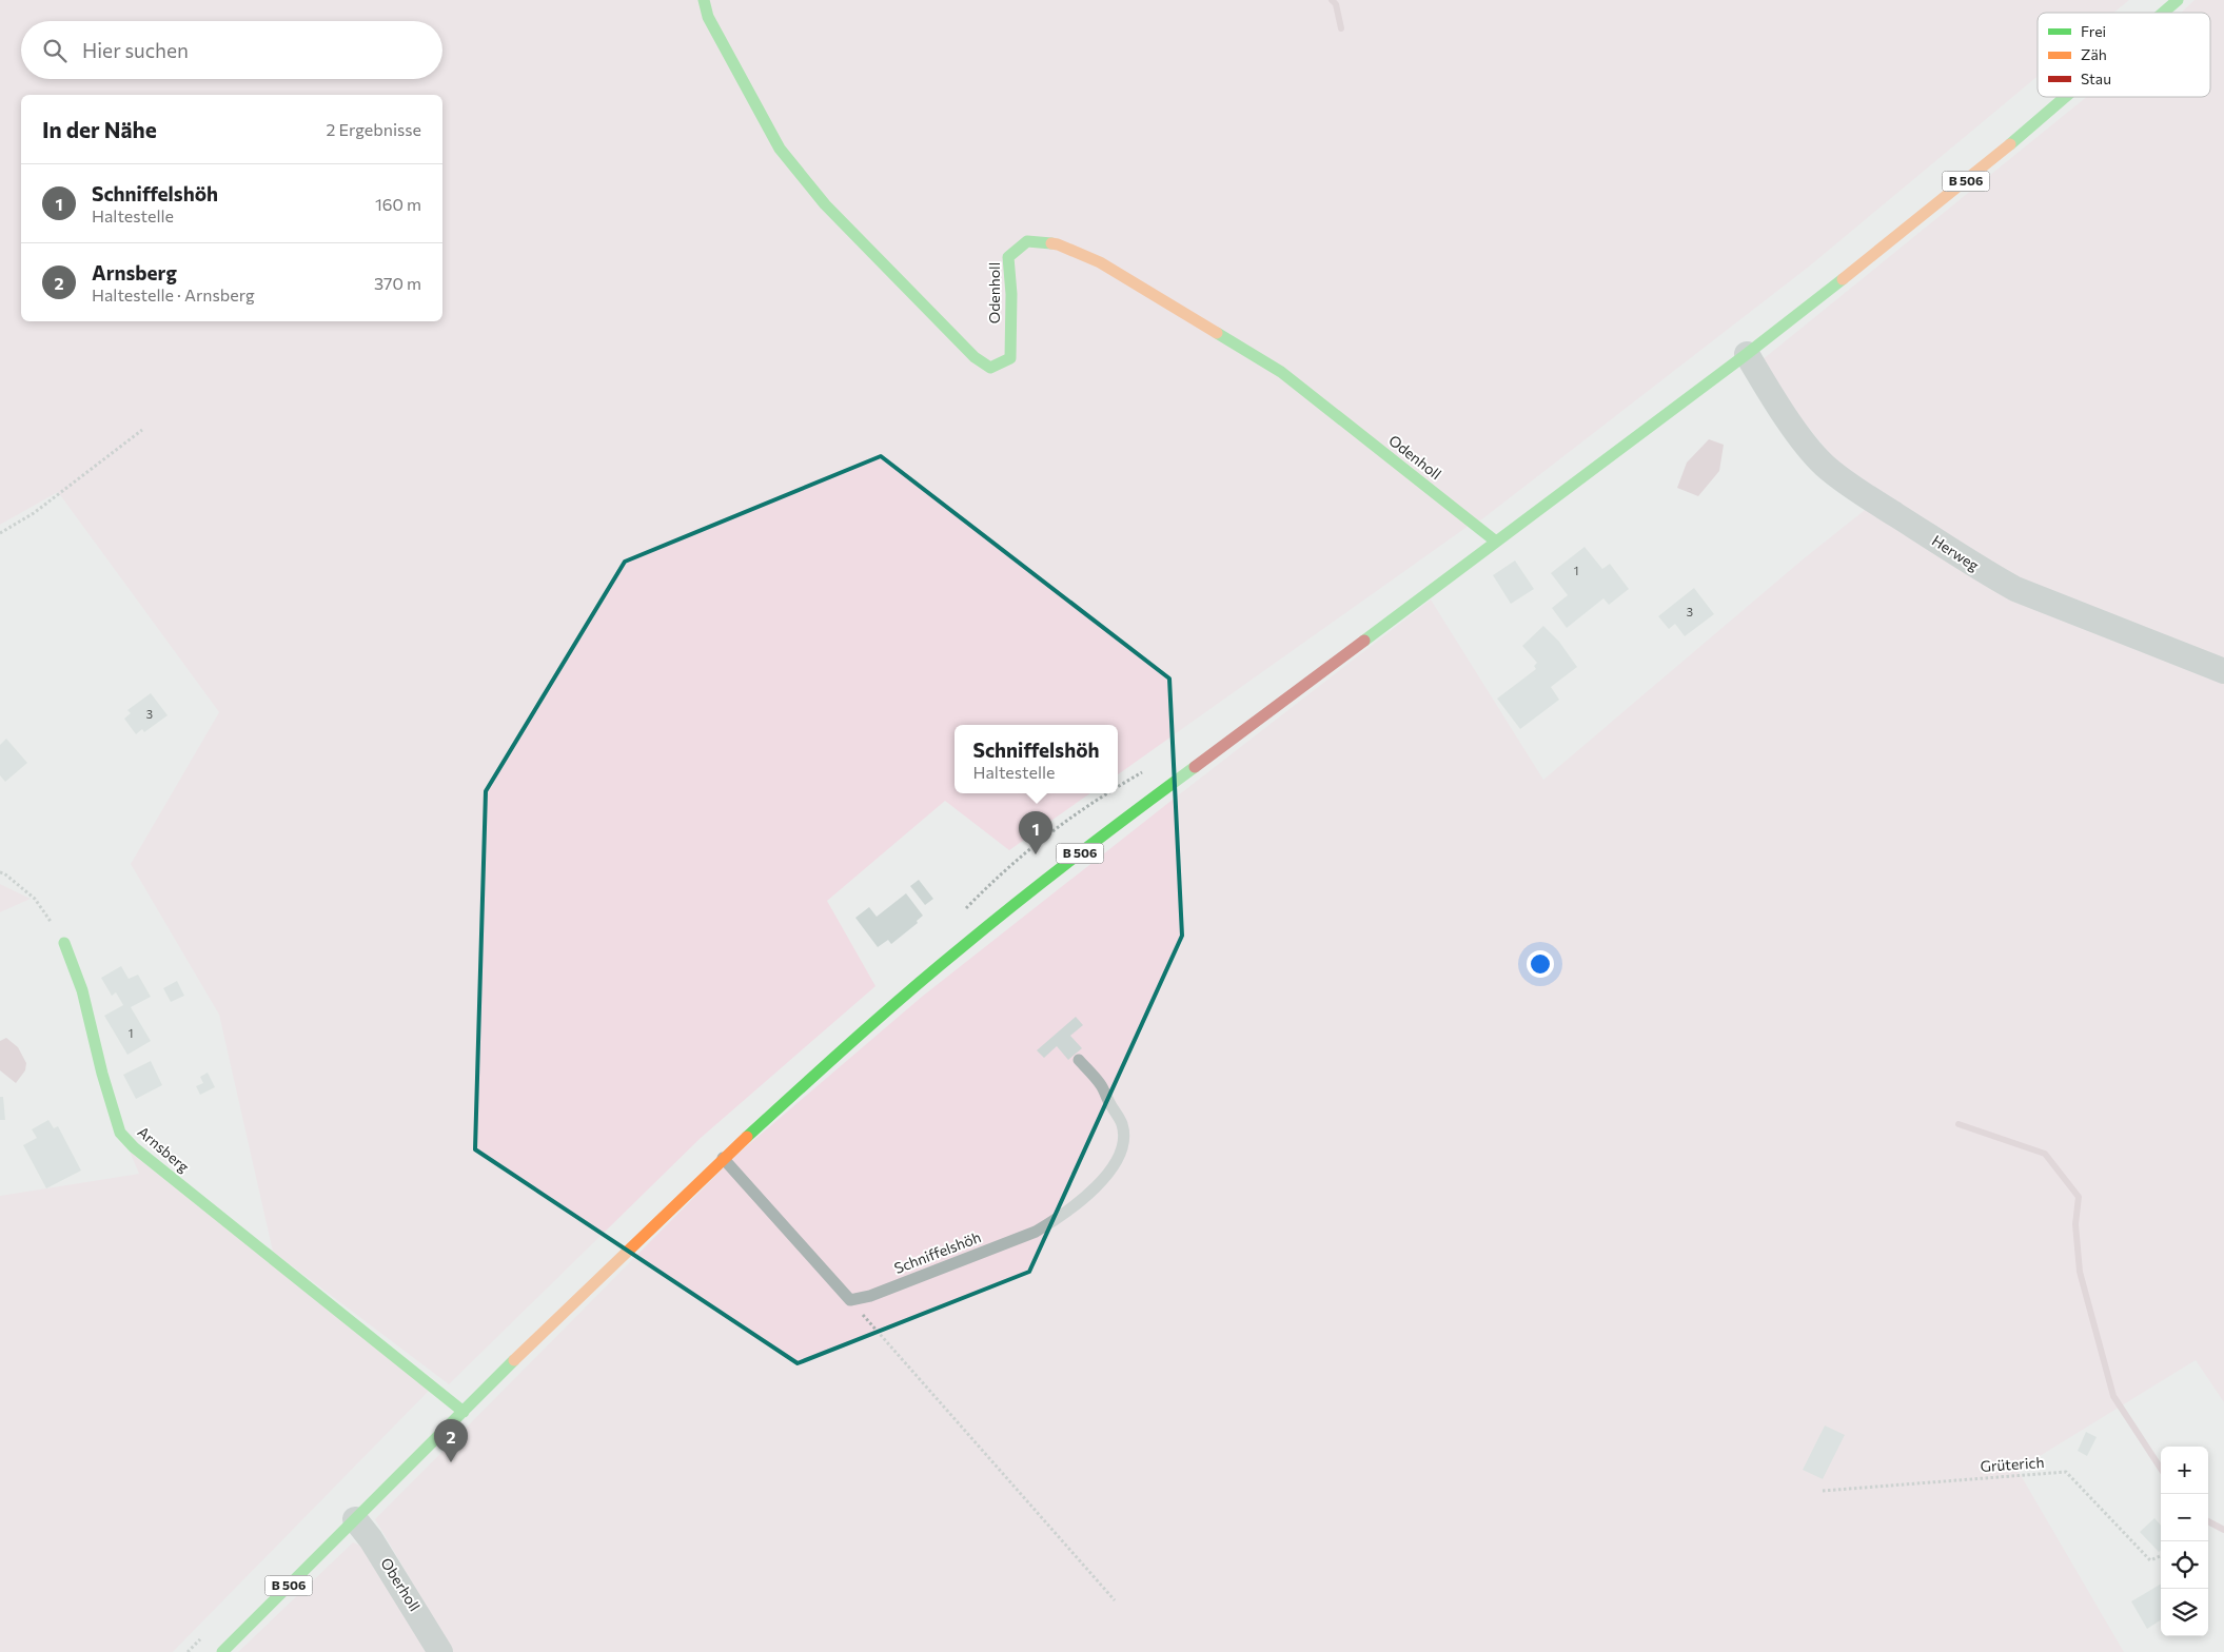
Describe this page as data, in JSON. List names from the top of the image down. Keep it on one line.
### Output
{"streets":{"main road":["B 506","Odenholl","Arnsberg"],"street":["Herweg","Oberholl"],"lane":["Schniffelshöh"],"path":["Grüterich"]},"crossings":[["B 506","Odenholl"],["B 506","Herweg"],["B 506","Arnsberg"],["B 506","Oberholl"]],"house_numbers":["1","3","3","1"],"legend":["Frei","Zäh","Stau"],"page":{"search":"Hier suchen","heading":["In der Nähe","2 Ergebnisse"],"list":[{"mark":"1","name":"Schniffelshöh","note":"Haltestelle","value":"160 m"},{"mark":"2","name":"Arnsberg","note":"Haltestelle · Arnsberg","value":"370 m"}],"popup":["Schniffelshöh","Haltestelle"],"pins":["1","2"],"map_buttons":["+","−"]}}
